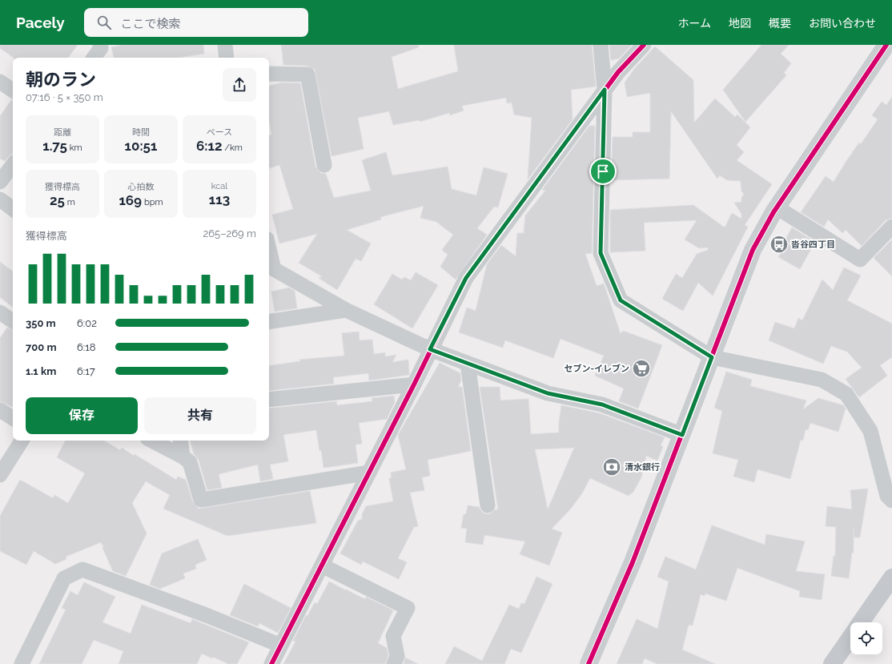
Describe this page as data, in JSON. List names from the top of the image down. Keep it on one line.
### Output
{"places":{"bus stop":["沓谷四丁目"],"supermarket":["セブン-イレブン"],"bank":["清水銀行"]},"page":{"header":"Pacely","search":"ここで検索","nav":["ホーム","地図","概要","お問い合わせ"],"heading":["朝のラン","07:16 · 5 × 350 m"],"stats":[["距離","1.75 km"],["時間","10:51"],["ペース","6:12 /km"],["獲得標高","25 m"],["心拍数","169 bpm"],["kcal","113"]],"chart":["獲得標高","265–269 m"],"list":[{"name":"350 m","note":"6:02"},{"name":"700 m","note":"6:18"},{"name":"1.1 km","note":"6:17"}],"buttons":["保存","共有"]}}
